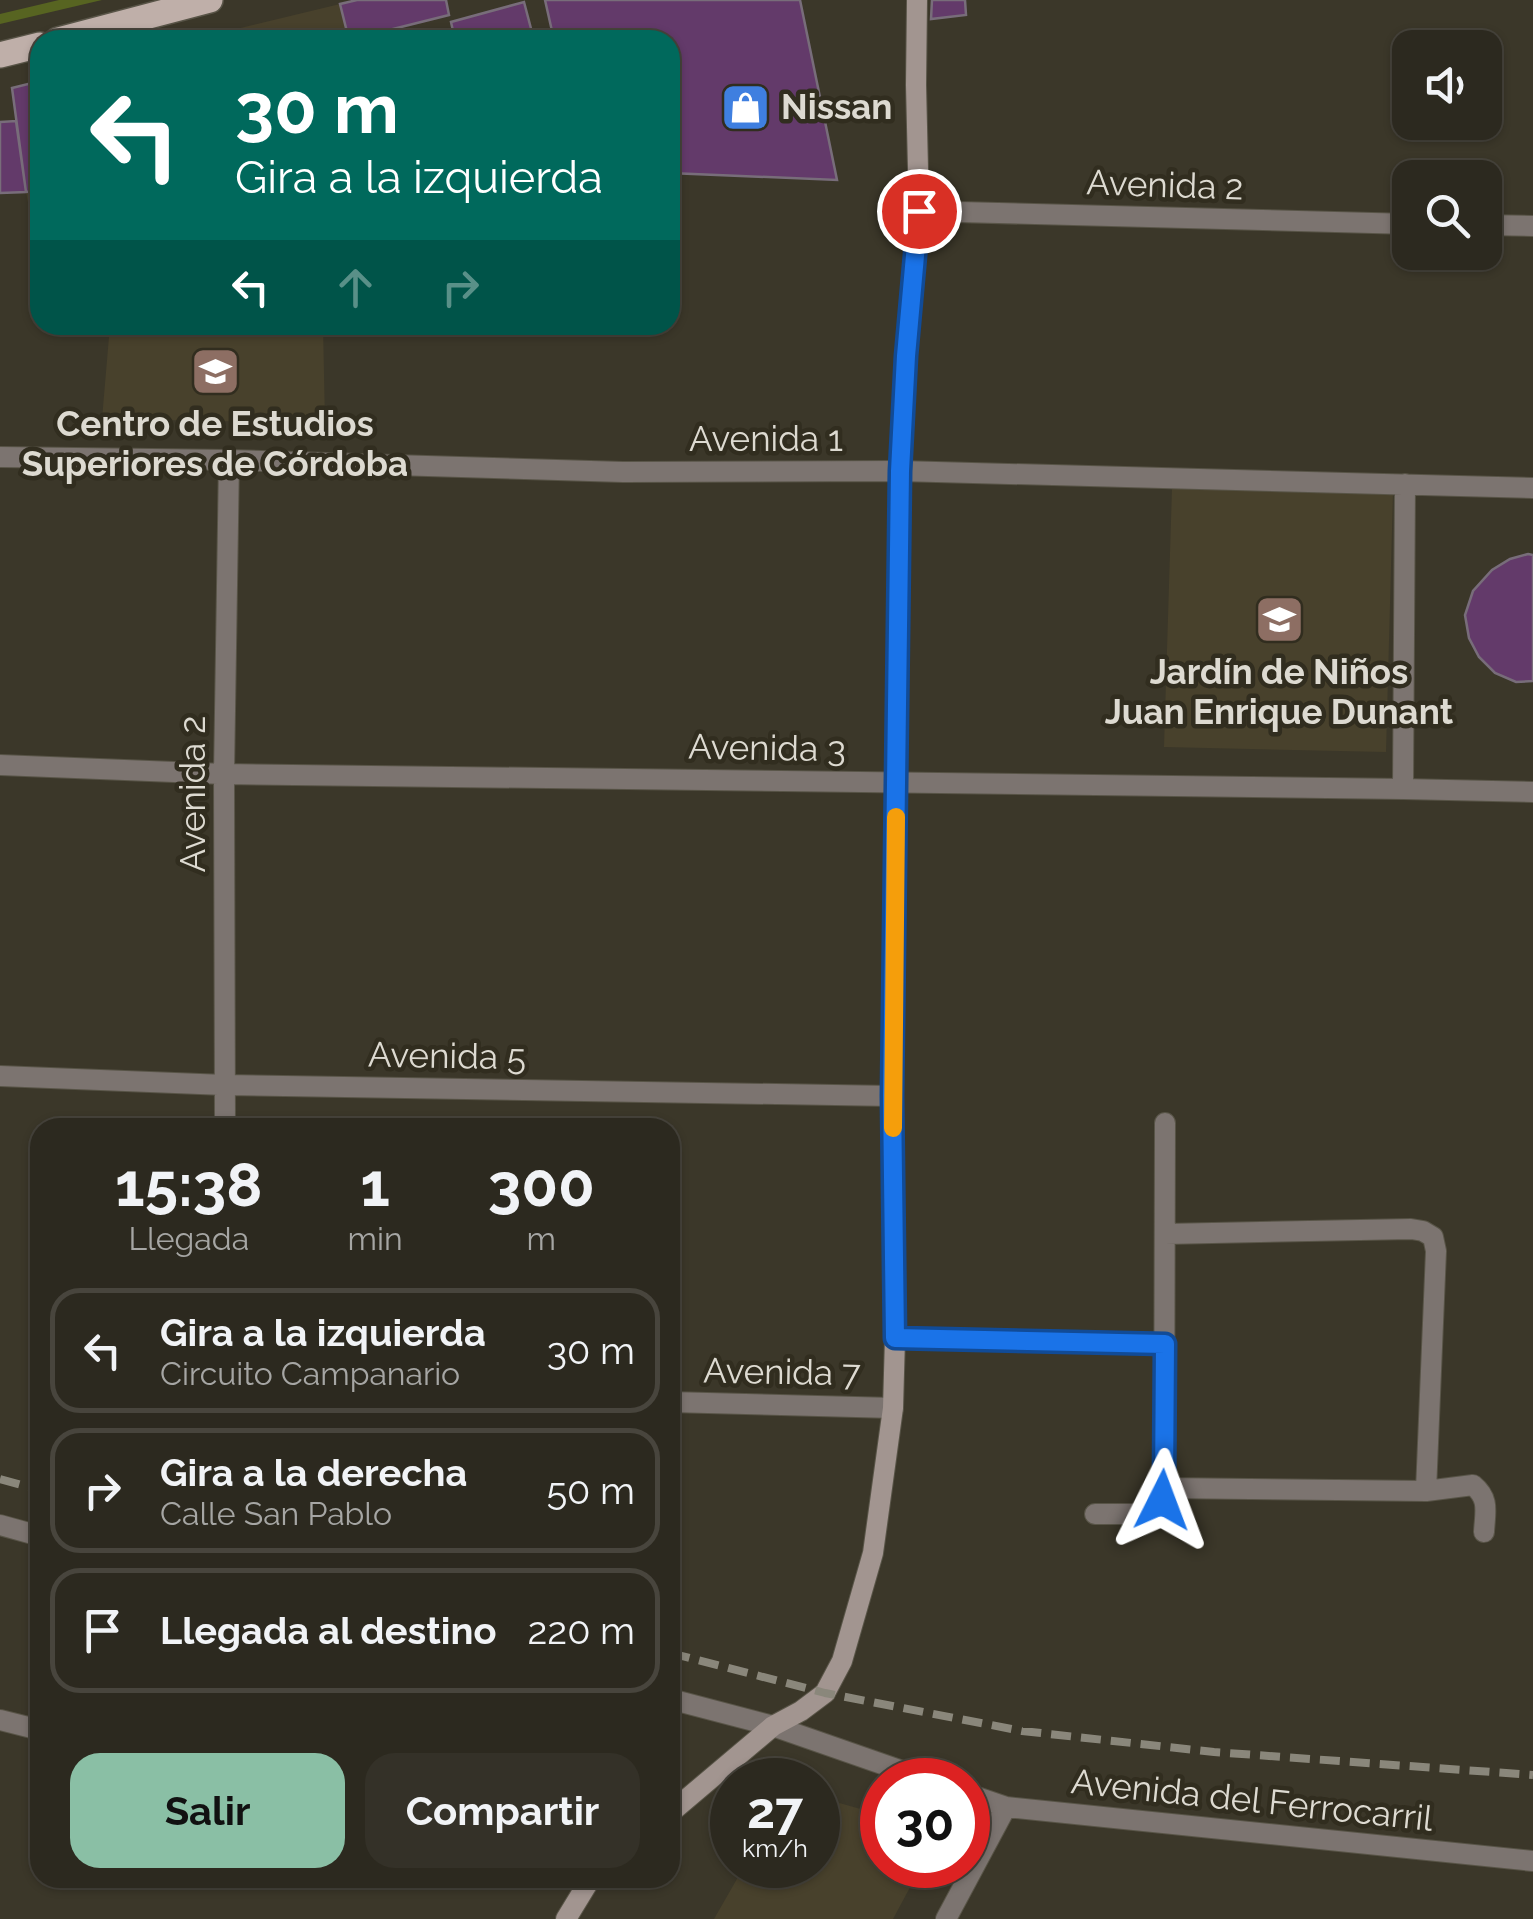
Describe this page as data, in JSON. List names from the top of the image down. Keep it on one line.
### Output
{"streets":{"street":["Avenida 2","Avenida 1","Avenida 3","Avenida 5","Avenida 7","Avenida del Ferrocarril"]},"crossings":[["Avenida 2","Avenida 1"],["Avenida 2","Avenida 3"],["Avenida 2","Avenida 5"]],"places":{"shop":["Nissan"],"school or university":["Centro de Estudios Superiores de Córdoba","Jardín de Niños Juan Enrique Dunant"]},"page":{"turn":["30 m","Gira a la izquierda"],"eta":["15:38","Llegada","1","min","300","m"],"list":[{"name":"Gira a la izquierda","note":"Circuito Campanario","value":"30 m"},{"name":"Gira a la derecha","note":"Calle San Pablo","value":"50 m"},{"name":"Llegada al destino","value":"220 m"}],"buttons":["Salir","Compartir"],"speed":"27 km/h","limit":"30"}}
